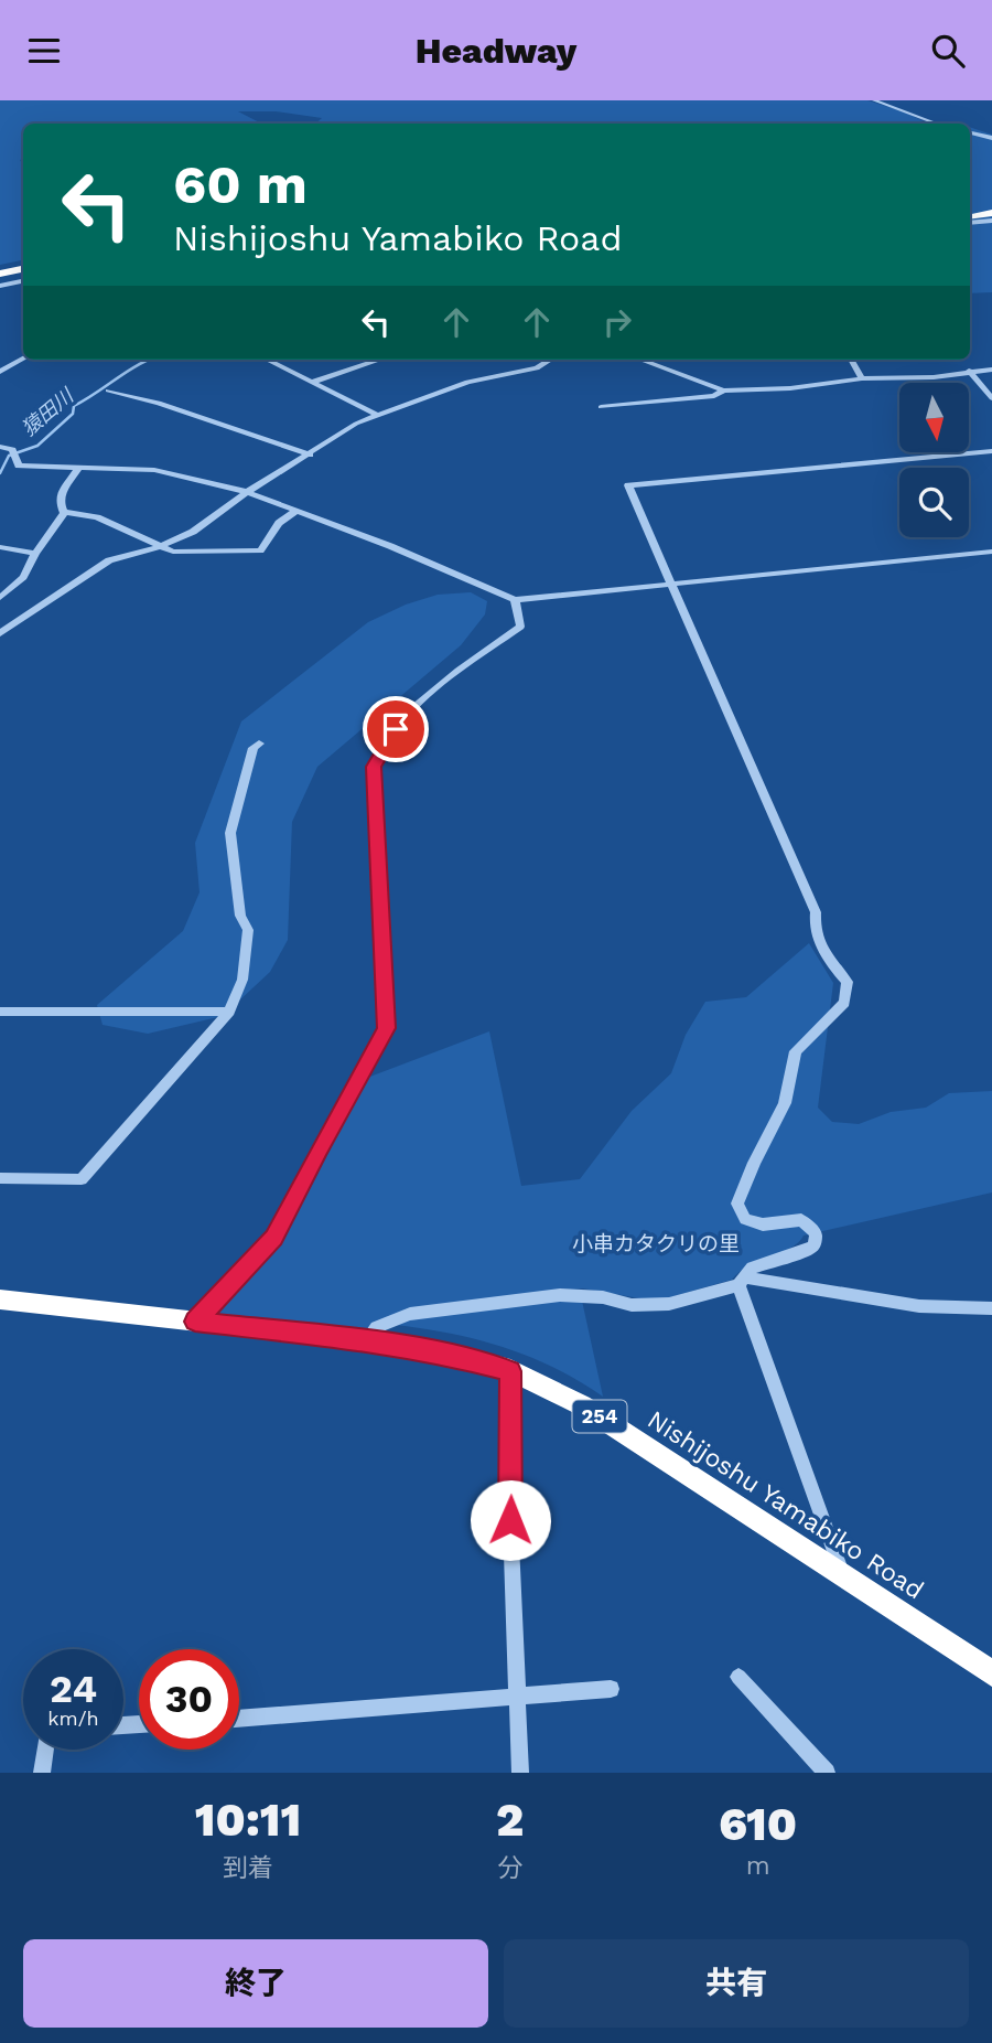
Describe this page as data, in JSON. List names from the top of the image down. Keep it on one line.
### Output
{"streets":{"highway":["254","Nishijoshu Yamabiko Road"]},"water":["猿田川"],"parks":["小串カタクリの里"],"north":"bottom","page":{"header":"Headway","turn":["60 m","Nishijoshu Yamabiko Road"],"speed":"24 km/h","limit":"30","eta":["10:11","到着","2","分","610","m"],"buttons":["終了","共有"]}}
